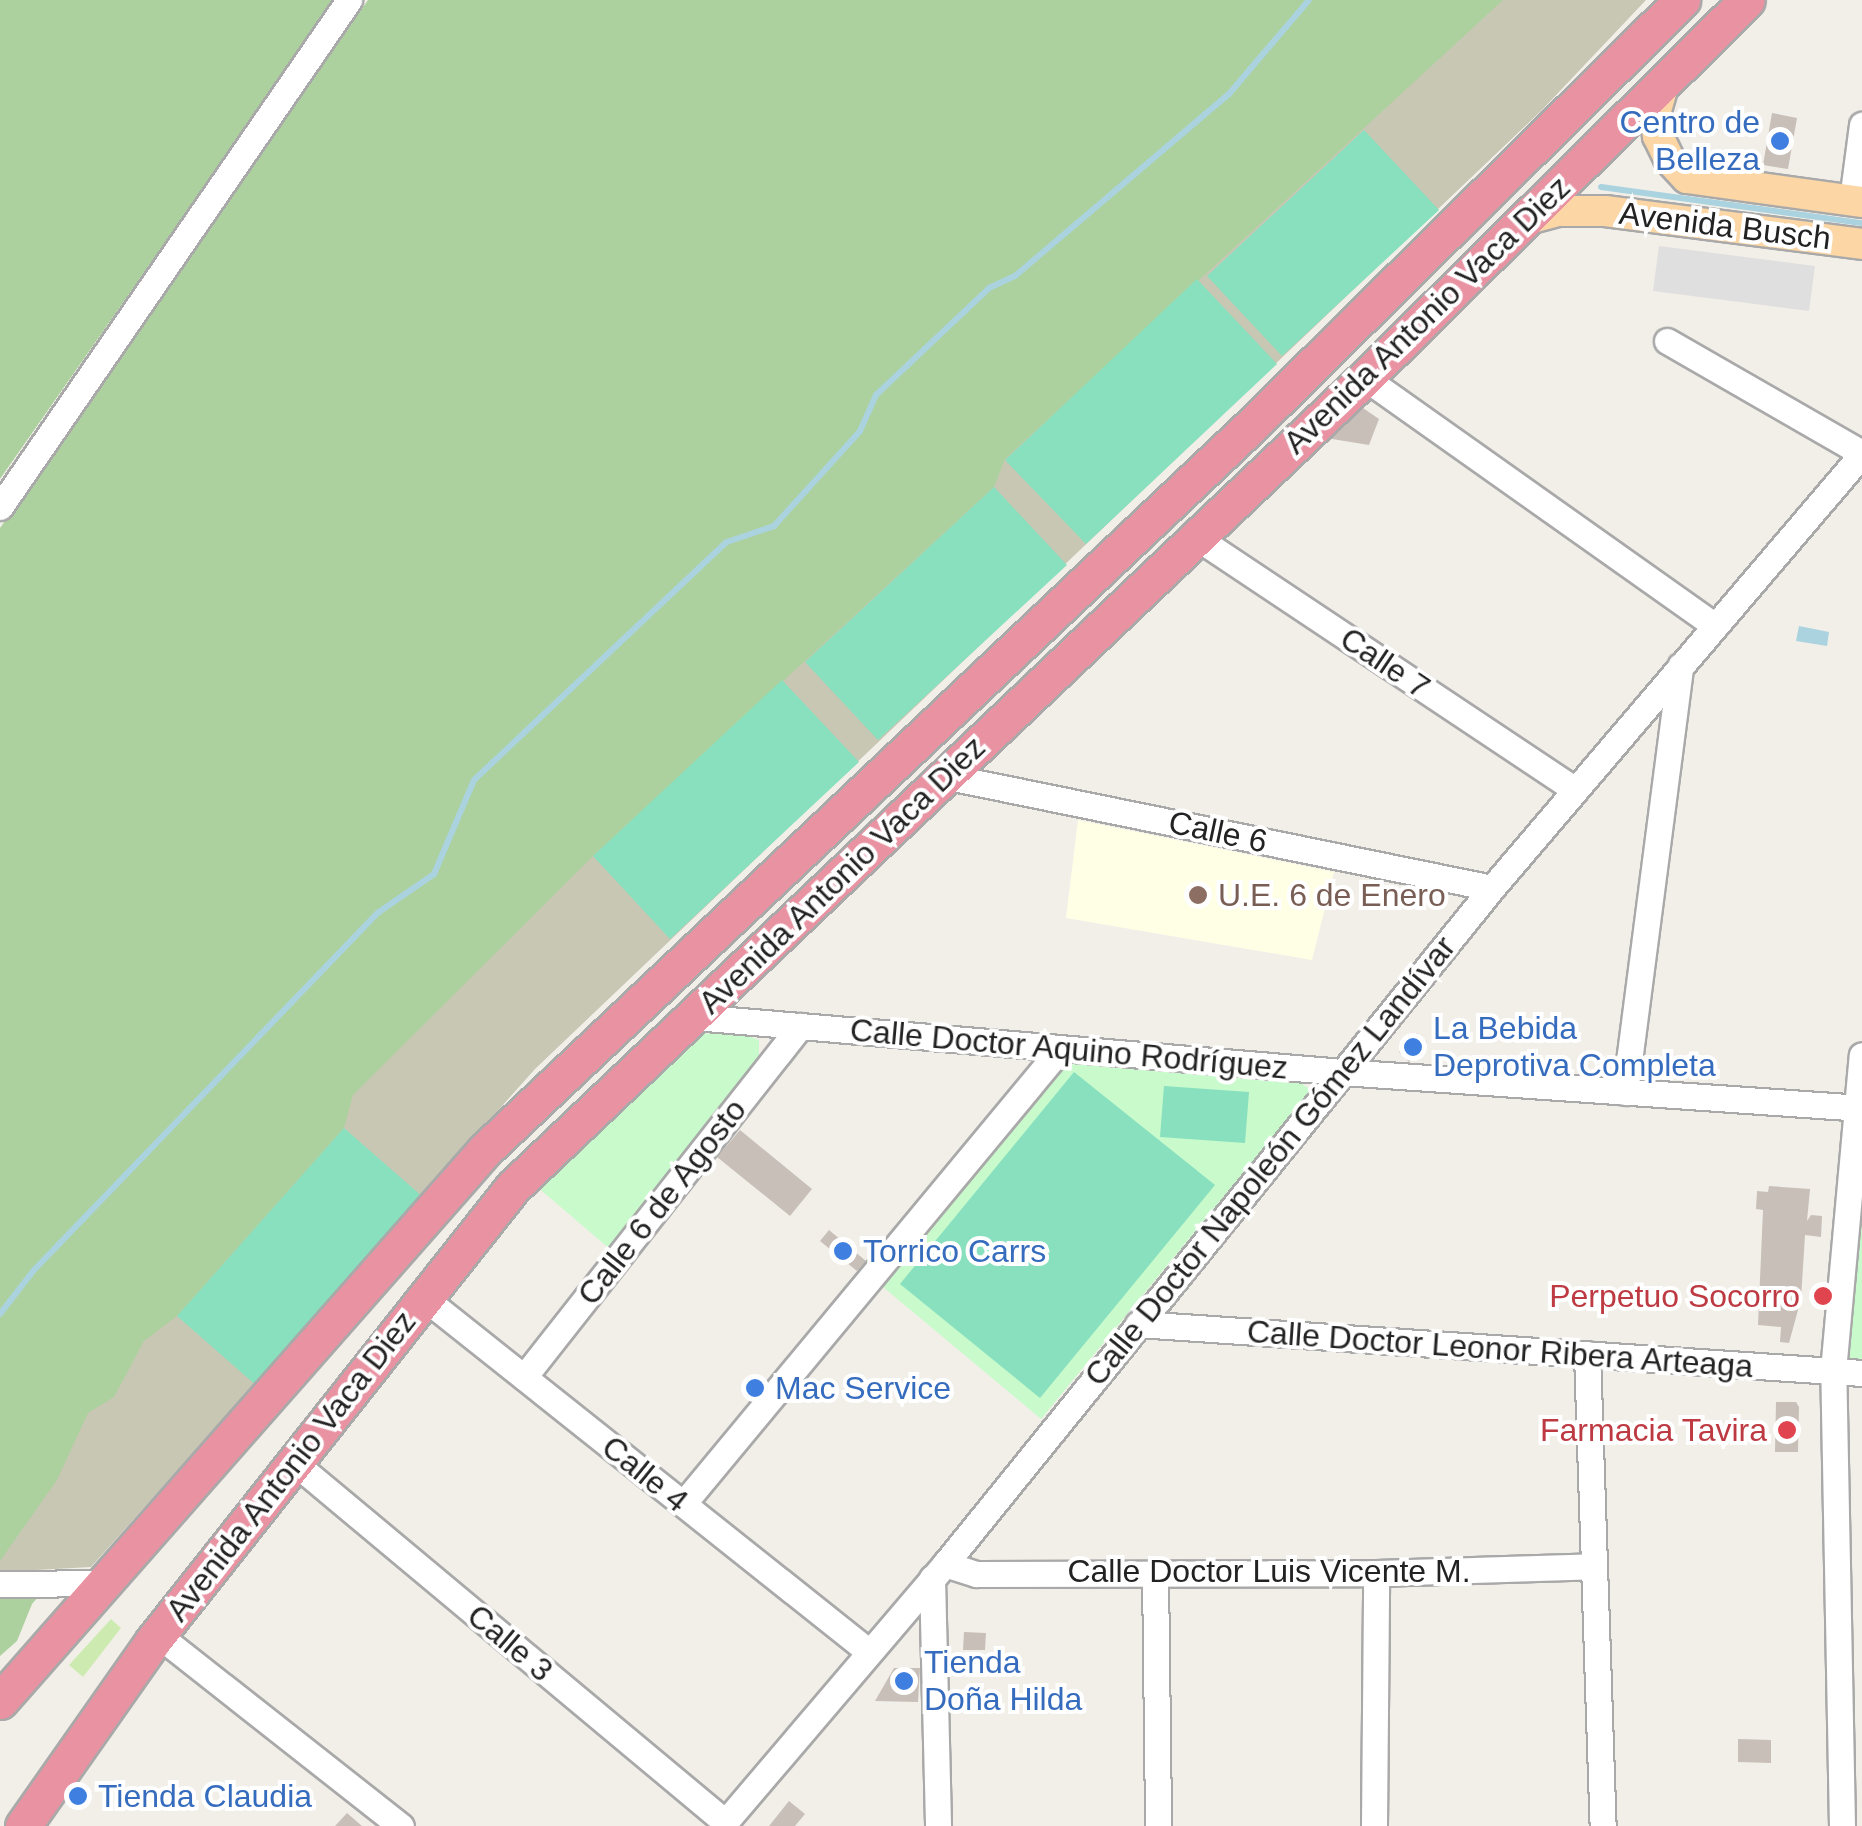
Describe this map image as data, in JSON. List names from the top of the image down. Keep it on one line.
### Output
{"streets":{"highway":["Avenida Antonio Vaca Diez"],"main road":["Avenida Busch"],"street":["Calle 7","Calle 6","Calle Doctor Aquino Rodríguez","Calle Doctor Napoleón Gómez Landívar","Calle 6 de Agosto","Calle Doctor Leonor Ribera Arteaga","Calle 4","Calle Doctor Luis Vicente M.","Calle 3"]},"crossings":[["Avenida Busch","Avenida Antonio Vaca Diez"],["Avenida Antonio Vaca Diez","Calle 7"],["Avenida Antonio Vaca Diez","Calle 6"],["Avenida Antonio Vaca Diez","Calle Doctor Aquino Rodríguez"],["Avenida Antonio Vaca Diez","Calle 4"],["Avenida Antonio Vaca Diez","Calle 3"],["Calle 7","Calle Doctor Napoleón Gómez Landívar"],["Calle 6","Calle Doctor Napoleón Gómez Landívar"],["Calle Doctor Aquino Rodríguez","Calle Doctor Napoleón Gómez Landívar"],["Calle Doctor Aquino Rodríguez","Calle 6 de Agosto"],["Calle Doctor Napoleón Gómez Landívar","Calle Doctor Leonor Ribera Arteaga"],["Calle Doctor Napoleón Gómez Landívar","Calle 4"],["Calle Doctor Napoleón Gómez Landívar","Calle Doctor Luis Vicente M."],["Calle Doctor Napoleón Gómez Landívar","Calle 3"],["Calle 6 de Agosto","Calle 4"]],"places":["Centro de Belleza","U.E. 6 de Enero","La Bebida Deprotiva Completa","Torrico Carrs","Perpetuo Socorro","Mac Service","Farmacia Tavira","Tienda Doña Hilda","Tienda Claudia"]}
